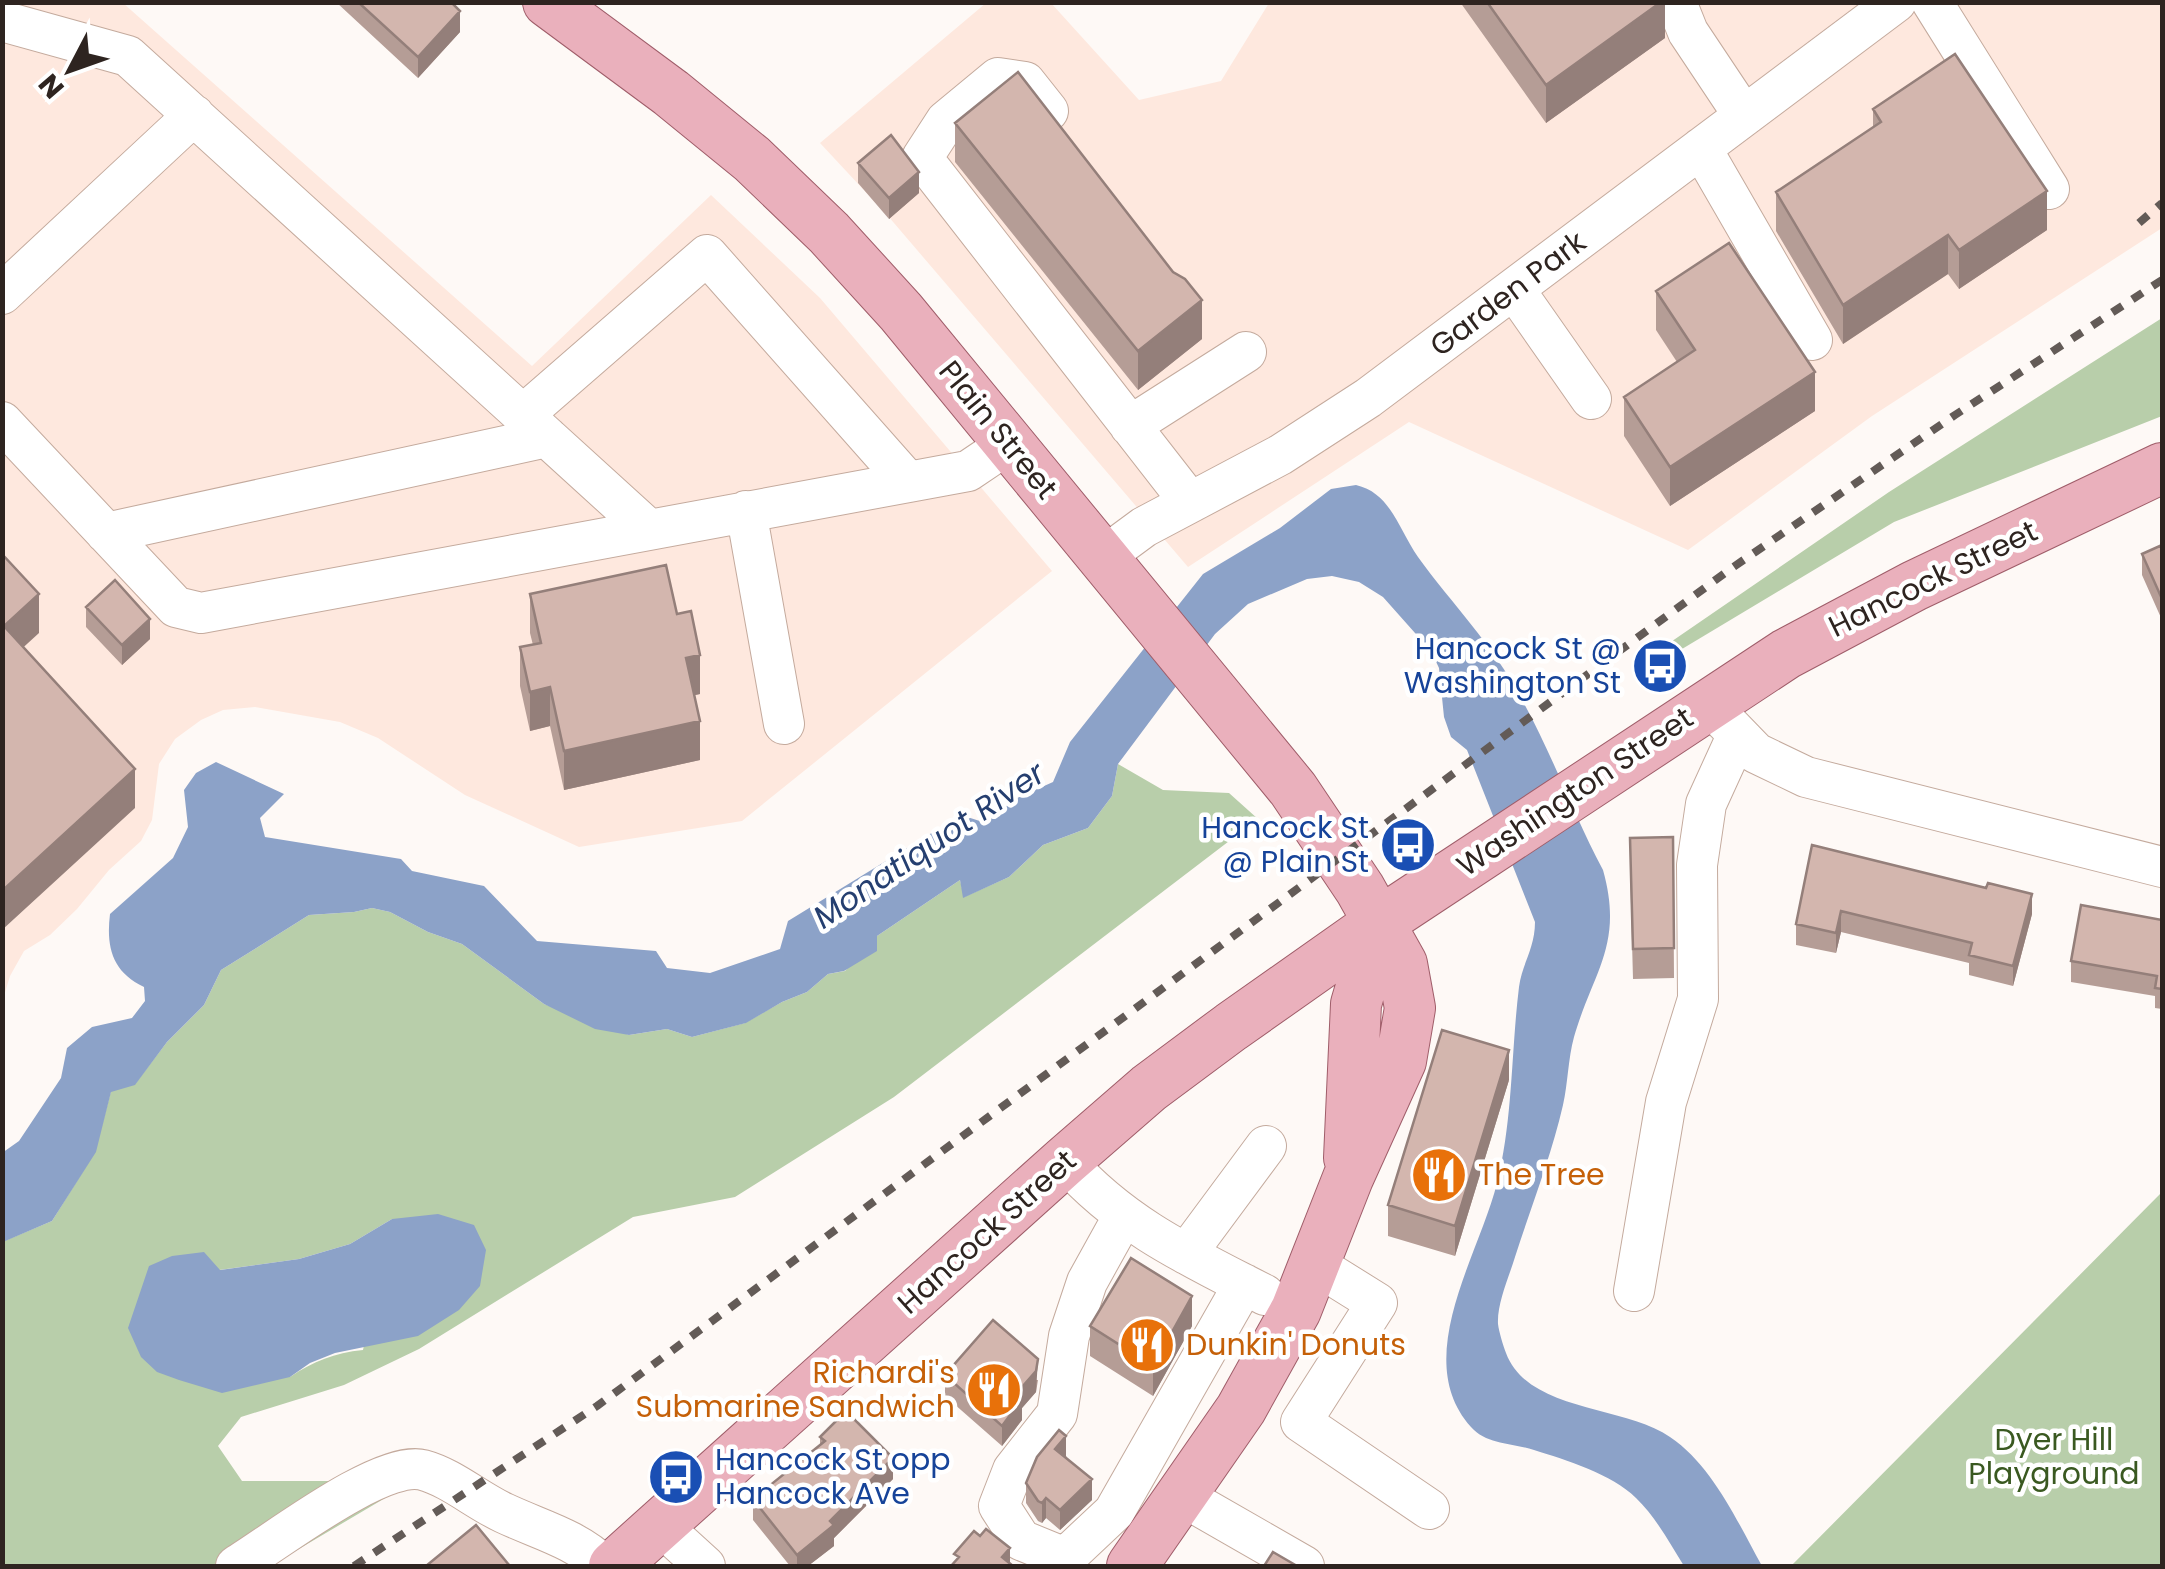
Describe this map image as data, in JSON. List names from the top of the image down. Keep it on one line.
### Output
{"streets":{"main road":["Plain Street","Hancock Street","Washington Street"],"street":["Garden Park"]},"crossings":[["Garden Park","Plain Street"],["Plain Street","Hancock Street"],["Plain Street","Washington Street"],["Hancock Street","Washington Street"]],"water":["Monatiquot River"],"parks":["Dyer Hill Playground"],"places":{"bus stop":["Hancock St @ Washington St","Hancock St @ Plain St","Hancock St opp Hancock Ave"],"restaurant":["The Tree","Dunkin' Donuts","Richardi's Submarine Sandwich"]},"north":"bottom left"}
